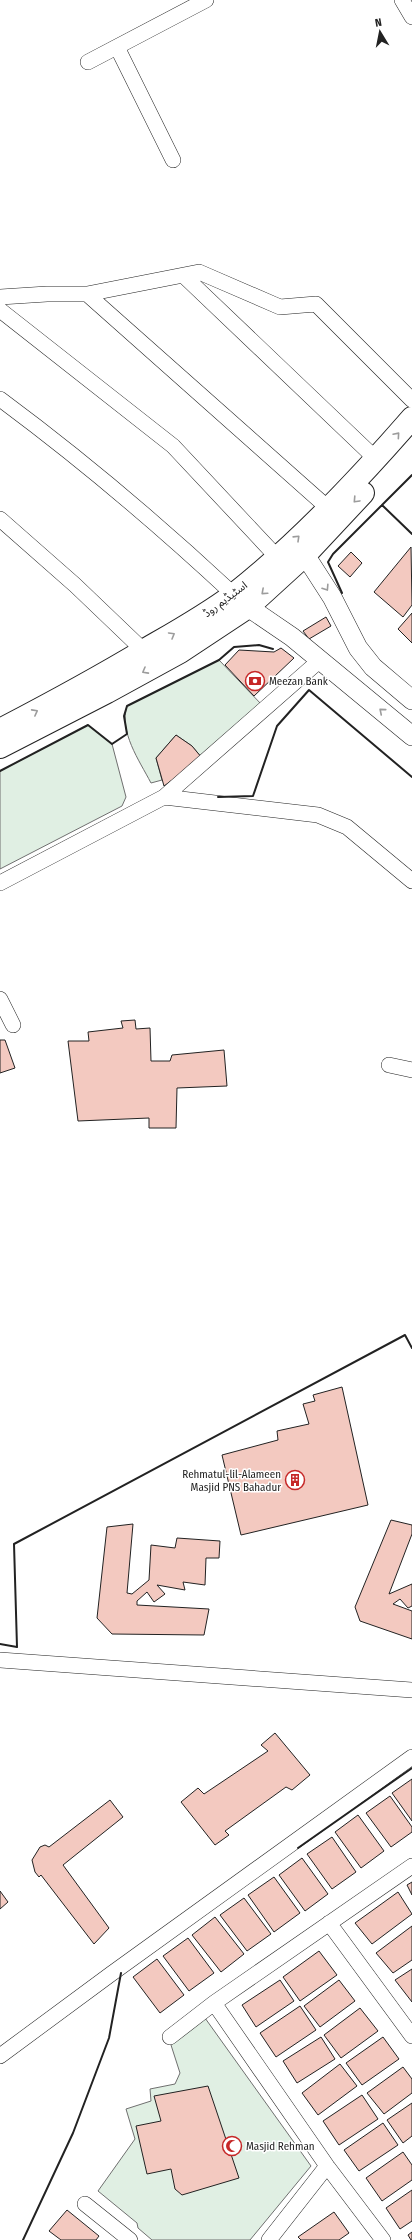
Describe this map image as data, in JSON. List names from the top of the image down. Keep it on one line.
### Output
{"streets":{"main road":["اسٹیڈیم روڈ"]},"places":{"bank":["Meezan Bank"],"building":["Rehmatul-lil-Alameen Masjid PNS Bahadur"],"mosque":["Masjid Rehman"]},"north":"top"}
